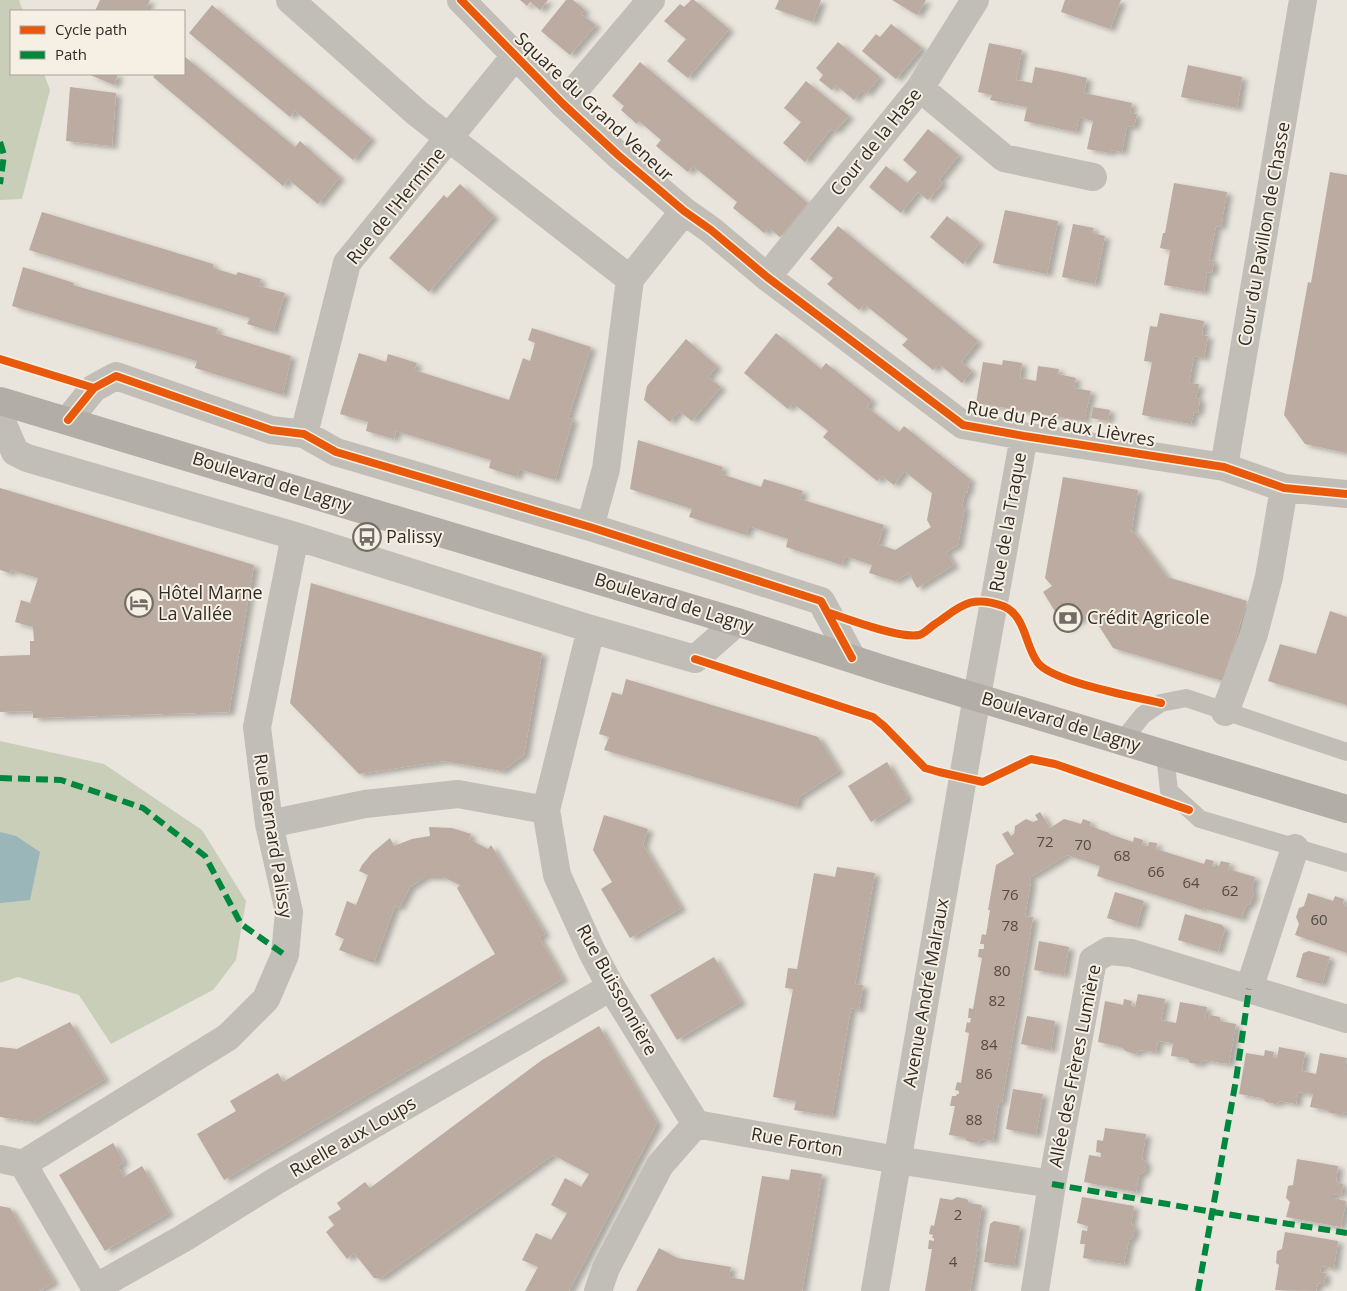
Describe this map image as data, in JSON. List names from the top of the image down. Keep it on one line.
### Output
{"streets":{"main road":["Boulevard de Lagny"],"street":["Square du Grand Veneur","Cour de la Hase","Rue de l'Hermine","Cour du Pavillon de Chasse","Rue du Pré aux Lièvres","Rue de la Traque","Rue Bernard Palissy","Rue Buissonnière","Avenue André Malraux","Allée des Frères Lumière","Ruelle aux Loups","Rue Forton"]},"crossings":[["Square du Grand Veneur","Rue de l'Hermine"],["Square du Grand Veneur","Rue du Pré aux Lièvres"],["Cour de la Hase","Rue du Pré aux Lièvres"],["Cour du Pavillon de Chasse","Rue du Pré aux Lièvres"],["Rue du Pré aux Lièvres","Rue de la Traque"],["Boulevard de Lagny","Rue de la Traque"],["Boulevard de Lagny","Avenue André Malraux"],["Rue de la Traque","Avenue André Malraux"],["Rue Buissonnière","Ruelle aux Loups"],["Rue Buissonnière","Rue Forton"],["Avenue André Malraux","Allée des Frères Lumière"],["Avenue André Malraux","Rue Forton"],["Allée des Frères Lumière","Rue Forton"]],"places":{"bus stop":["Palissy"],"hotel":["Hôtel Marne La Vallée"],"bank":["Crédit Agricole"]},"house_numbers":["72","70","68","66","64","62","76","60","78","80","82","84","86","88","2","4"],"legend":["Cycle path","Path"]}
